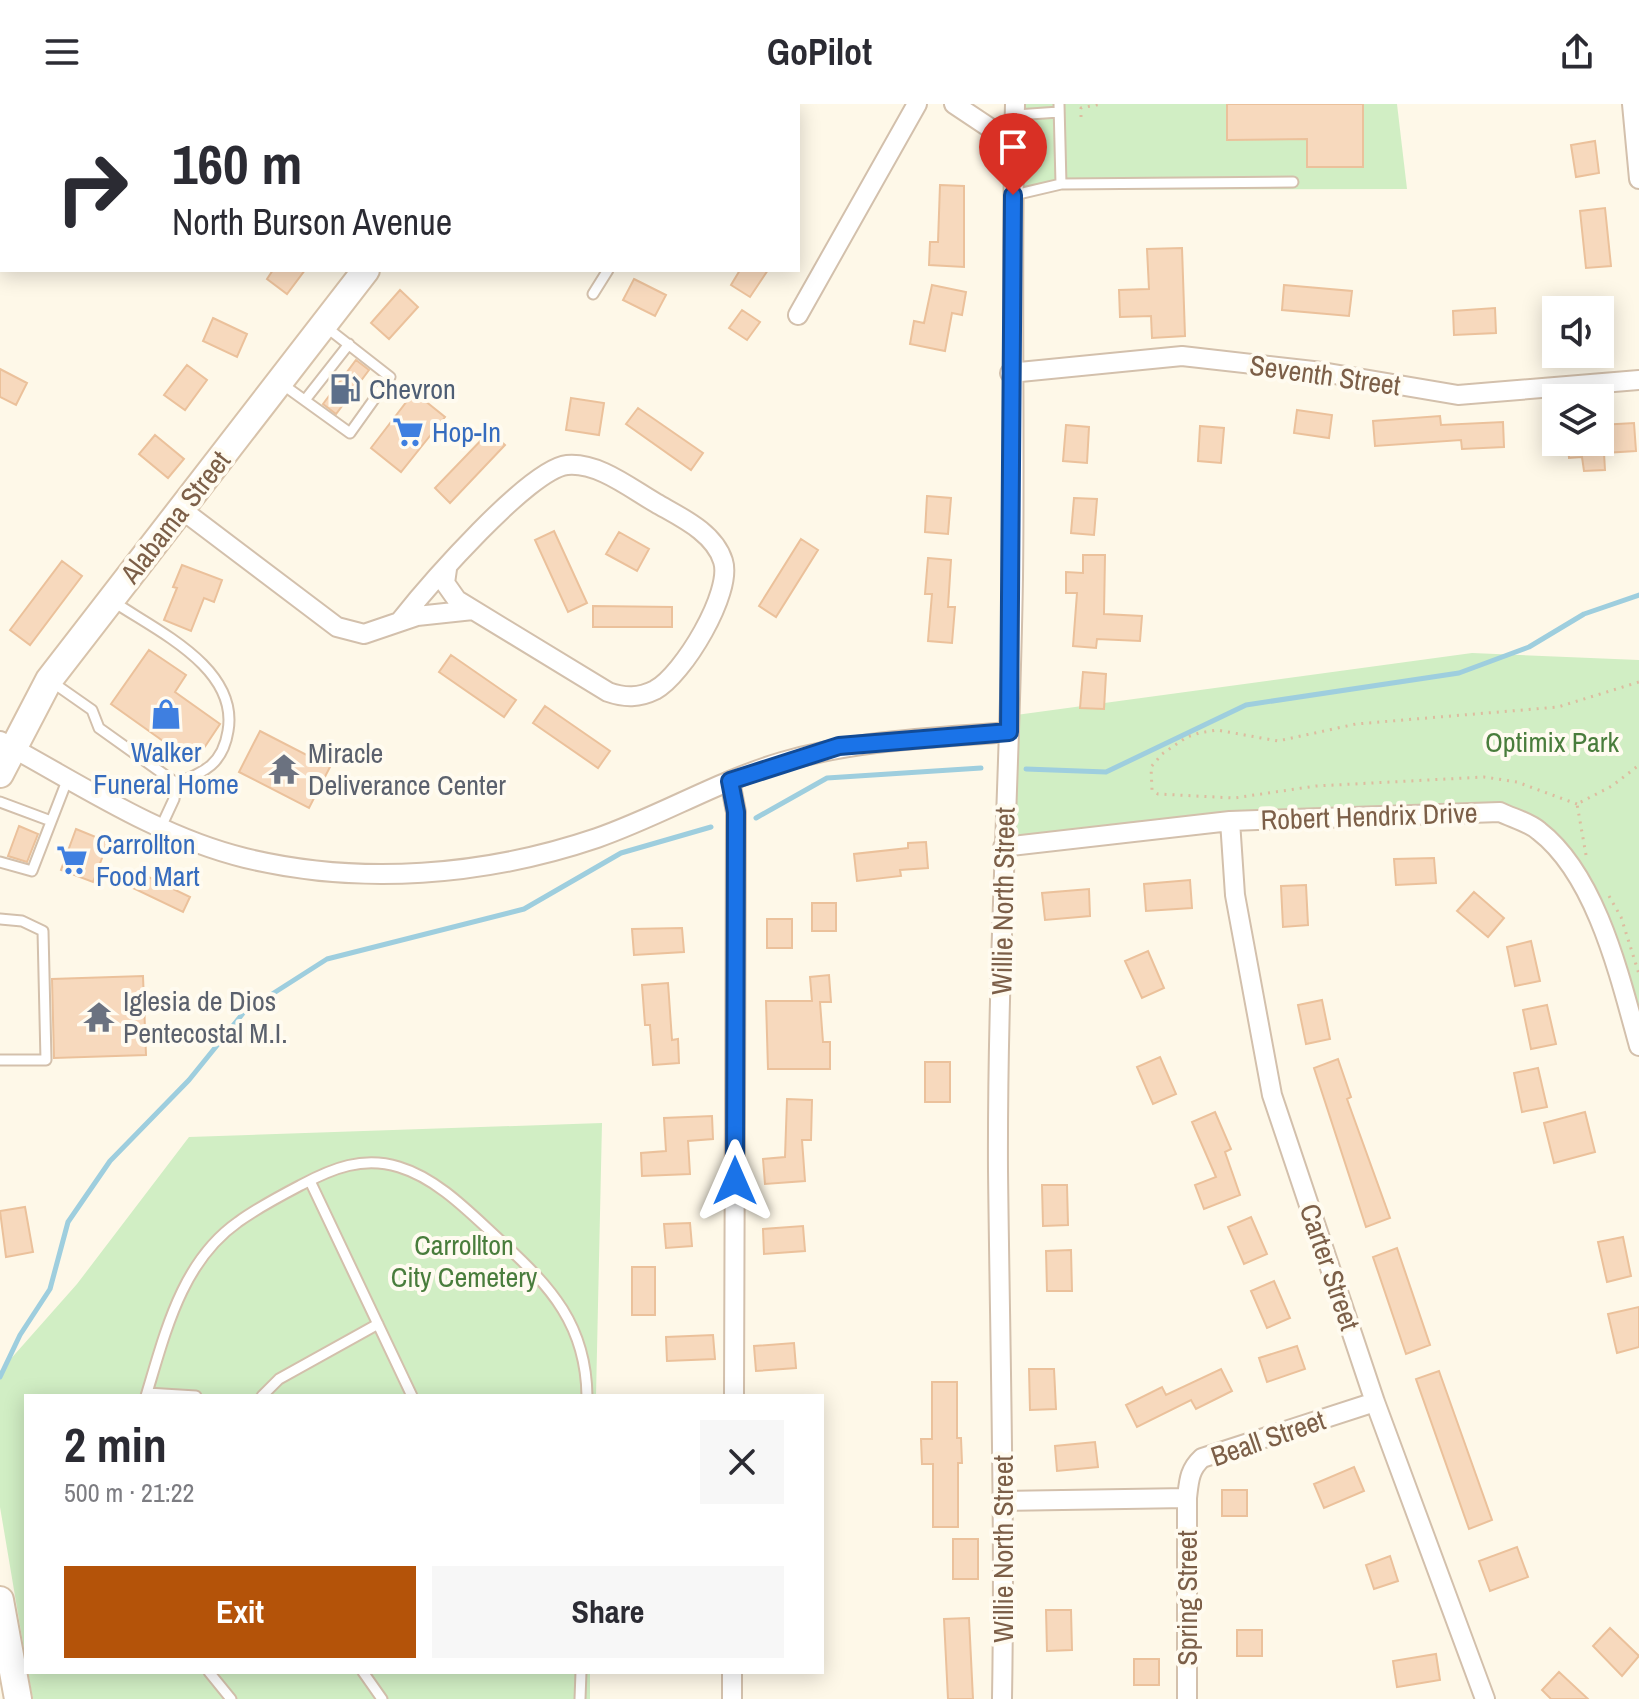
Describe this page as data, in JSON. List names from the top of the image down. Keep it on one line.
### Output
{"streets":{"main road":["Alabama Street"],"street":["Seventh Street","Robert Hendrix Drive","Willie North Street","Carter Street","Beall Street","Spring Street"]},"crossings":[["Seventh Street","Willie North Street"],["Robert Hendrix Drive","Willie North Street"],["Robert Hendrix Drive","Carter Street"],["Carter Street","Beall Street"],["Beall Street","Spring Street"]],"parks":["Optimix Park","Carrollton City Cemetery"],"places":{"fuel station":["Chevron"],"supermarket":["Hop-In","Carrollton Food Mart"],"shop":["Walker Funeral Home"],"temple":["Miracle Deliverance Center","Iglesia de Dios Pentecostal M.I."]},"page":{"header":"GoPilot","turn":["160 m","North Burson Avenue"],"heading":["2 min","500 m · 21:22"],"buttons":["Exit","Share"]}}
